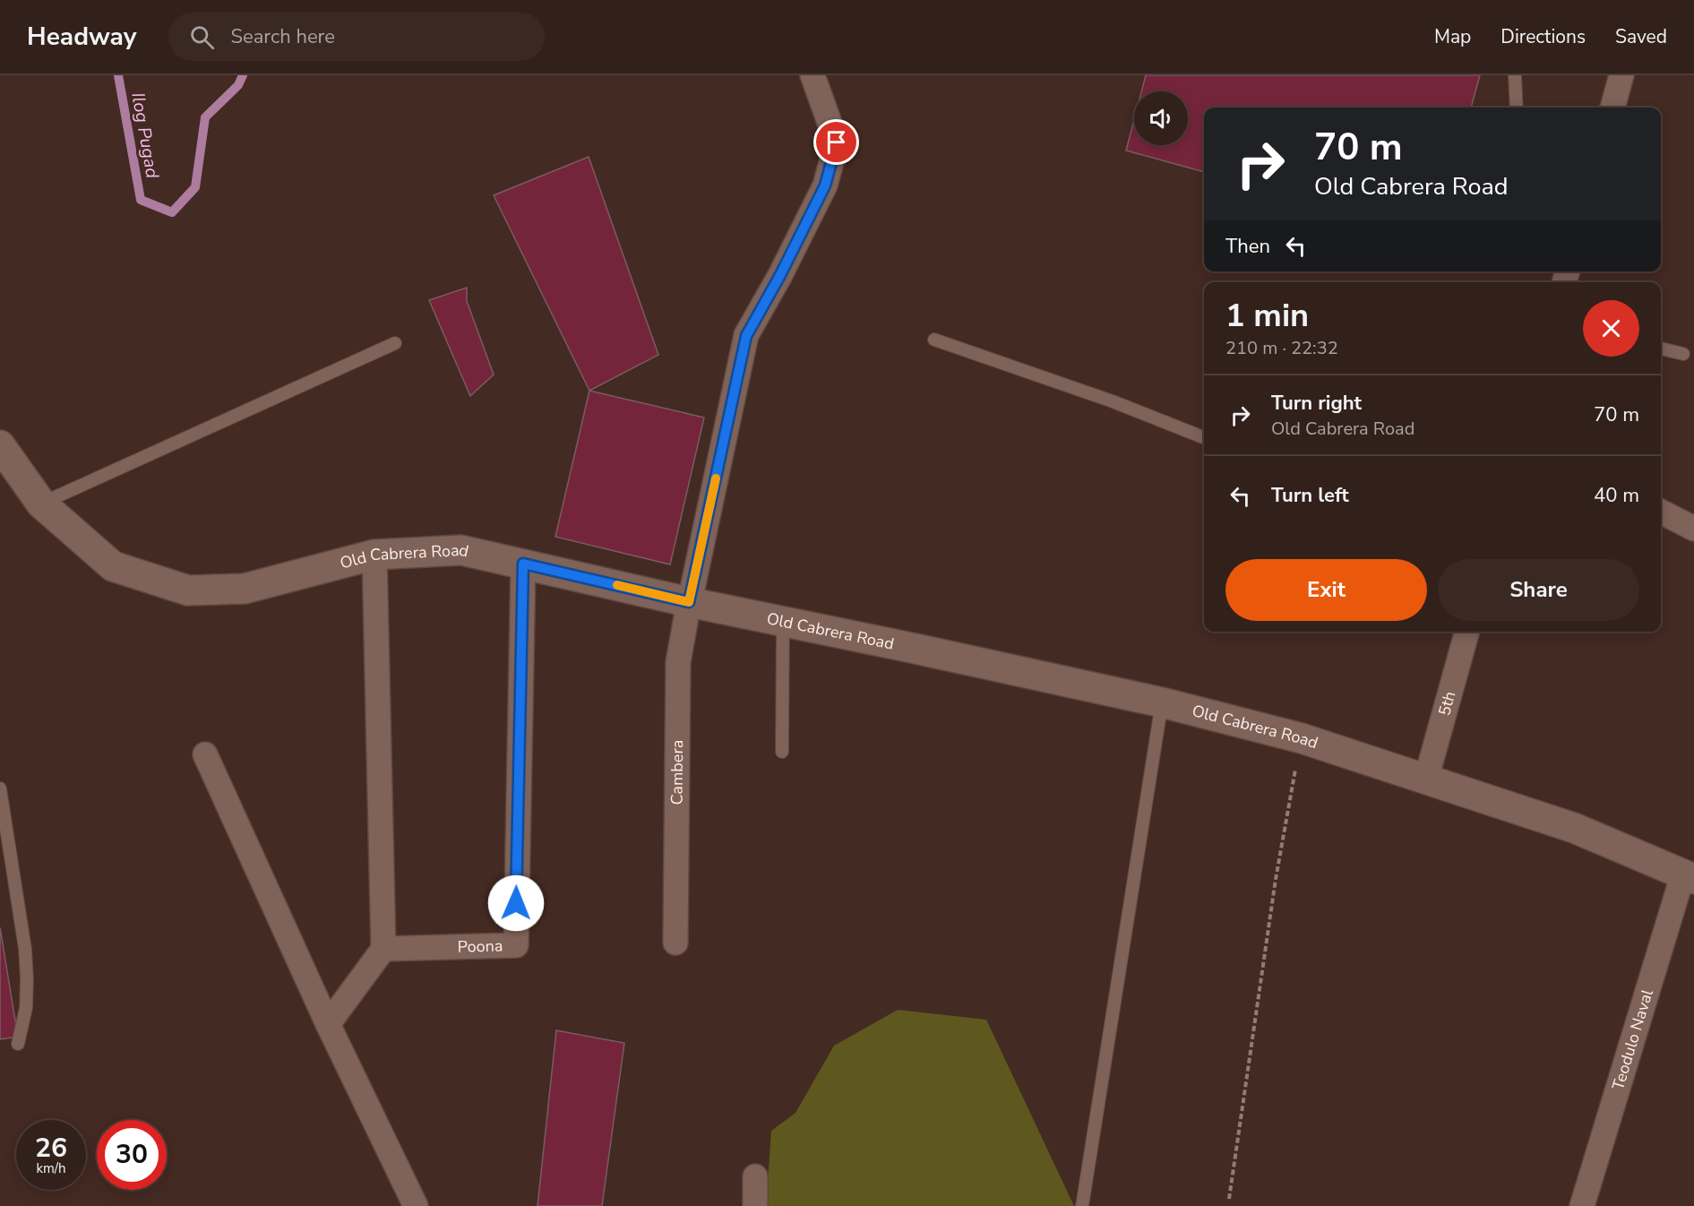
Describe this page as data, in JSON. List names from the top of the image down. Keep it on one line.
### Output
{"streets":{"street":["Old Cabrera Road","5th","Cambera","Poona","Teodulo Naval"]},"crossings":[["Old Cabrera Road","5th"],["Old Cabrera Road","Cambera"],["Old Cabrera Road","Poona"],["Old Cabrera Road","Teodulo Naval"]],"water":["Ilog Pugad"],"page":{"header":"Headway","search":"Search here","nav":["Map","Directions","Saved"],"turn":["70 m","Old Cabrera Road"],"then":"Then","heading":["1 min","210 m · 22:32"],"list":[{"name":"Turn right","note":"Old Cabrera Road","value":"70 m"},{"name":"Turn left","value":"40 m"}],"buttons":["Exit","Share"],"speed":"26 km/h","limit":"30"}}
